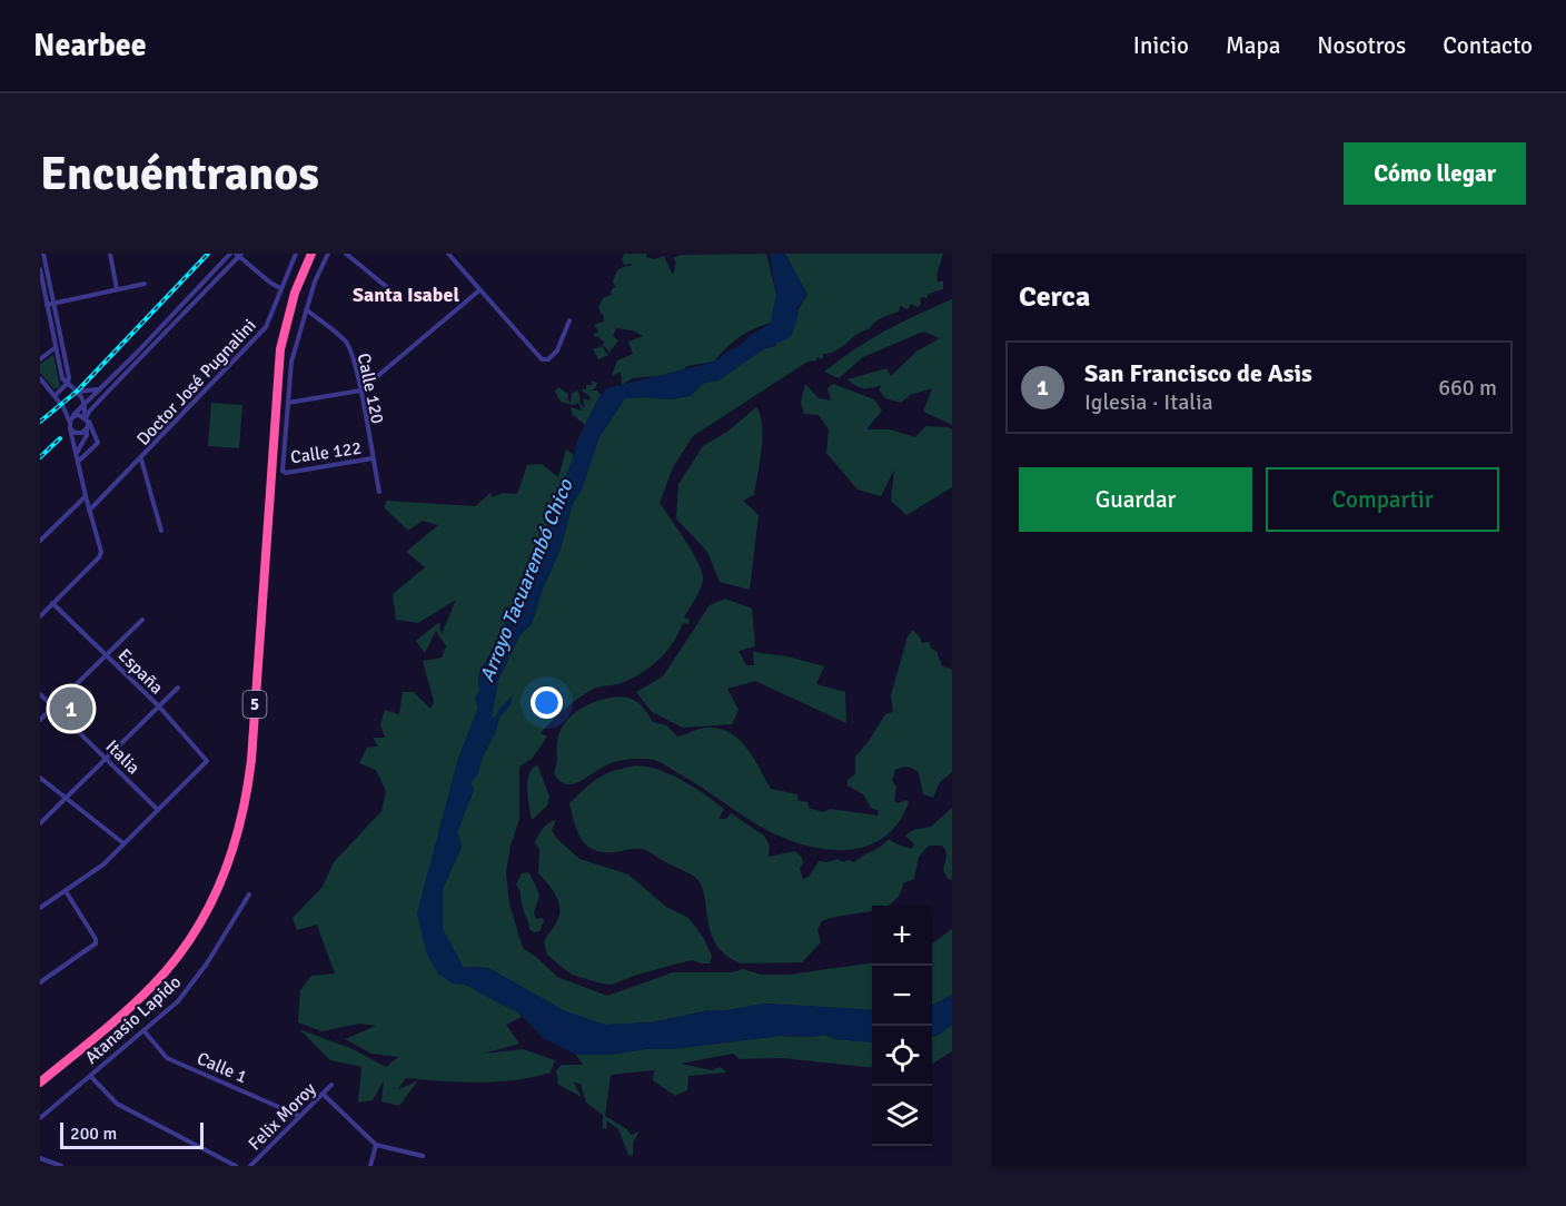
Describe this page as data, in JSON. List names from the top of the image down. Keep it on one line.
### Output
{"streets":{"highway":["5"],"street":["Doctor José Pugnalini","Calle 120","Calle 122","España","Italia","Atanasio Lapido","Calle 1","Felix Moroy"]},"crossings":[["Calle 120","Calle 122"],["España","Italia"],["Atanasio Lapido","Calle 1"],["Calle 1","Felix Moroy"]],"districts":["Santa Isabel"],"water":["Arroyo Tacuarembó Chico"],"scale_bar":"200 m","page":{"header":"Nearbee","nav":["Inicio","Mapa","Nosotros","Contacto"],"buttons":["Cómo llegar",["Guardar","Compartir"]],"title":"Encuéntranos","heading":"Cerca","list":[{"mark":"1","name":"San Francisco de Asis","note":"Iglesia · Italia","value":"660 m"}],"pins":"1","map_buttons":["+","−"],"scale":"200 m"}}
